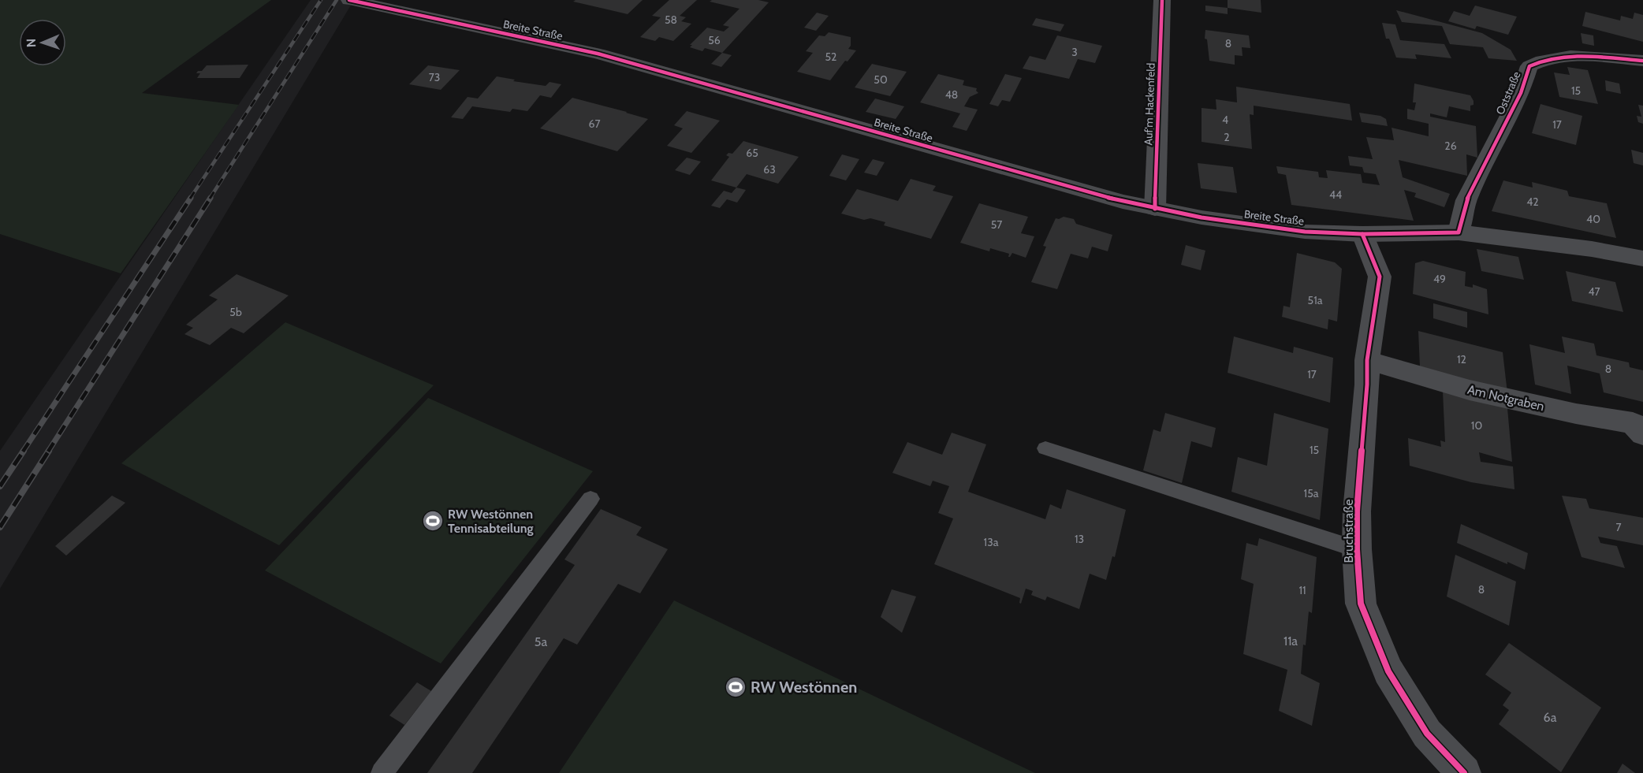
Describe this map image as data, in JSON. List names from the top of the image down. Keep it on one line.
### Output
{"streets":{"street":["Breite Straße","Oststraße","Auf'm Hackenfeld","Am Notgraben","Bruchstraße"]},"crossings":[["Breite Straße","Oststraße"],["Breite Straße","Auf'm Hackenfeld"],["Breite Straße","Bruchstraße"],["Am Notgraben","Bruchstraße"]],"places":{"sports":["RW Westönnen Tennisabteilung","RW Westönnen"]},"house_numbers":["58","56","8","3","52","73","50","15","48","4","67","17","2","26","65","63","44","42","40","57","49","47","51a","5b","12","8","17","10","15","15a","7","13","13a","8","11","11a","5a","6a"],"north":"left"}
